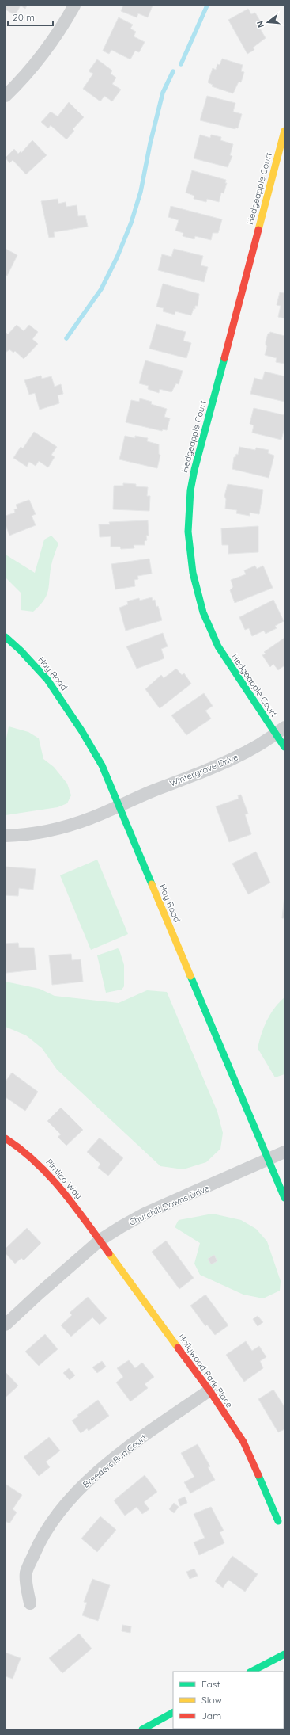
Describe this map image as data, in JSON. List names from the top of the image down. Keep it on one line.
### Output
{"streets":{"street":["Hedgeapple Court","Hay Road","Wintergrove Drive","Pimlico Way","Churchill Downs Drive","Hollywood Park Place","Breeders Run Court"]},"crossings":[["Hedgeapple Court","Wintergrove Drive"],["Hay Road","Wintergrove Drive"],["Hay Road","Churchill Downs Drive"],["Pimlico Way","Churchill Downs Drive"],["Pimlico Way","Hollywood Park Place"],["Churchill Downs Drive","Hollywood Park Place"],["Hollywood Park Place","Breeders Run Court"]],"legend":["Fast","Slow","Jam"],"scale_bar":"20 m","north":"left"}
